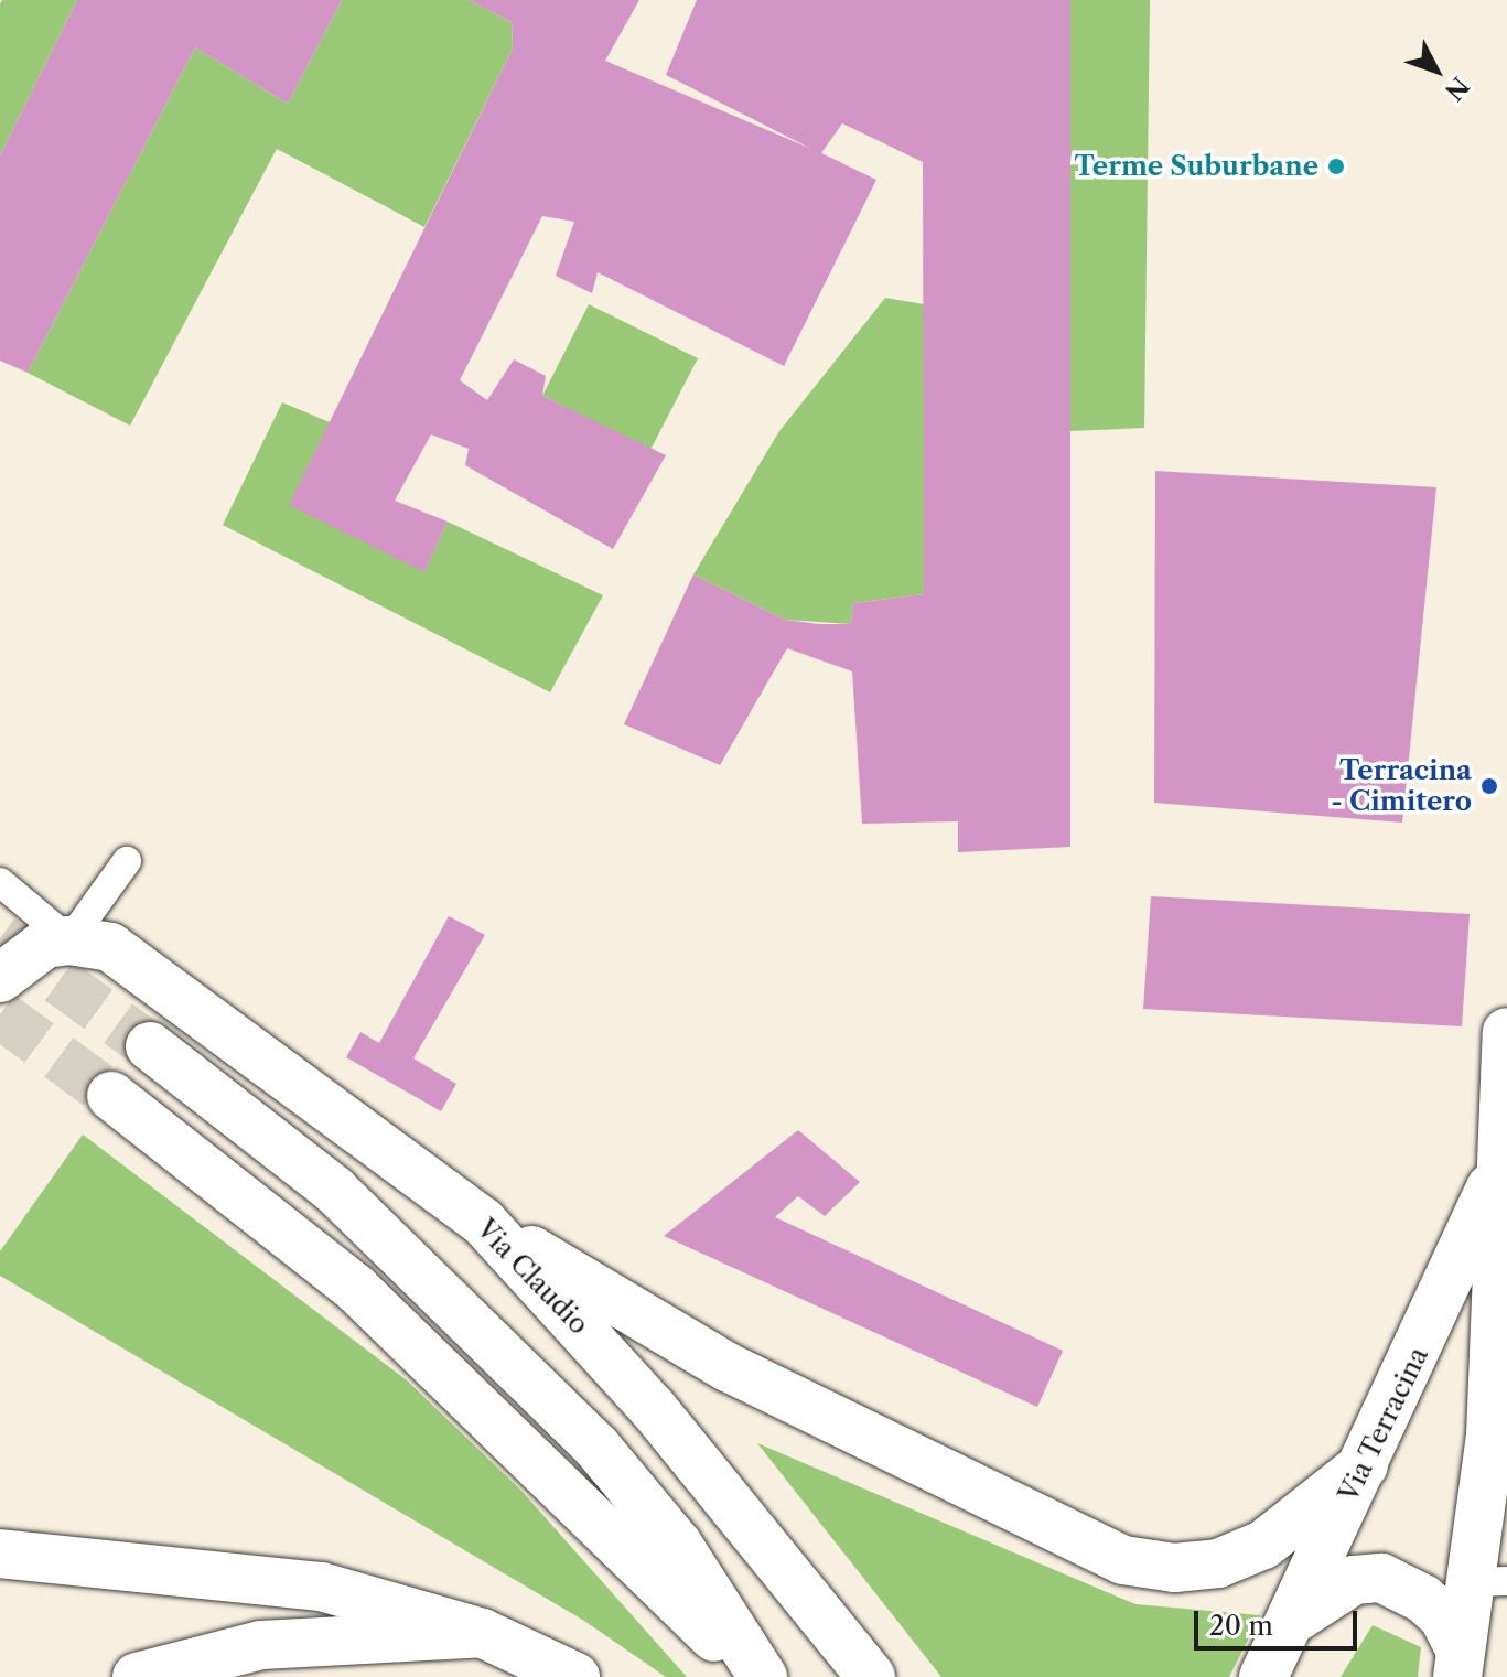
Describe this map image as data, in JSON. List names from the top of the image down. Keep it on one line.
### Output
{"streets":{"main road":["Via Claudio","Via Terracina"]},"places":["Terme Suburbane","Terracina - Cimitero"],"scale_bar":"20 m","north":"bottom right"}
